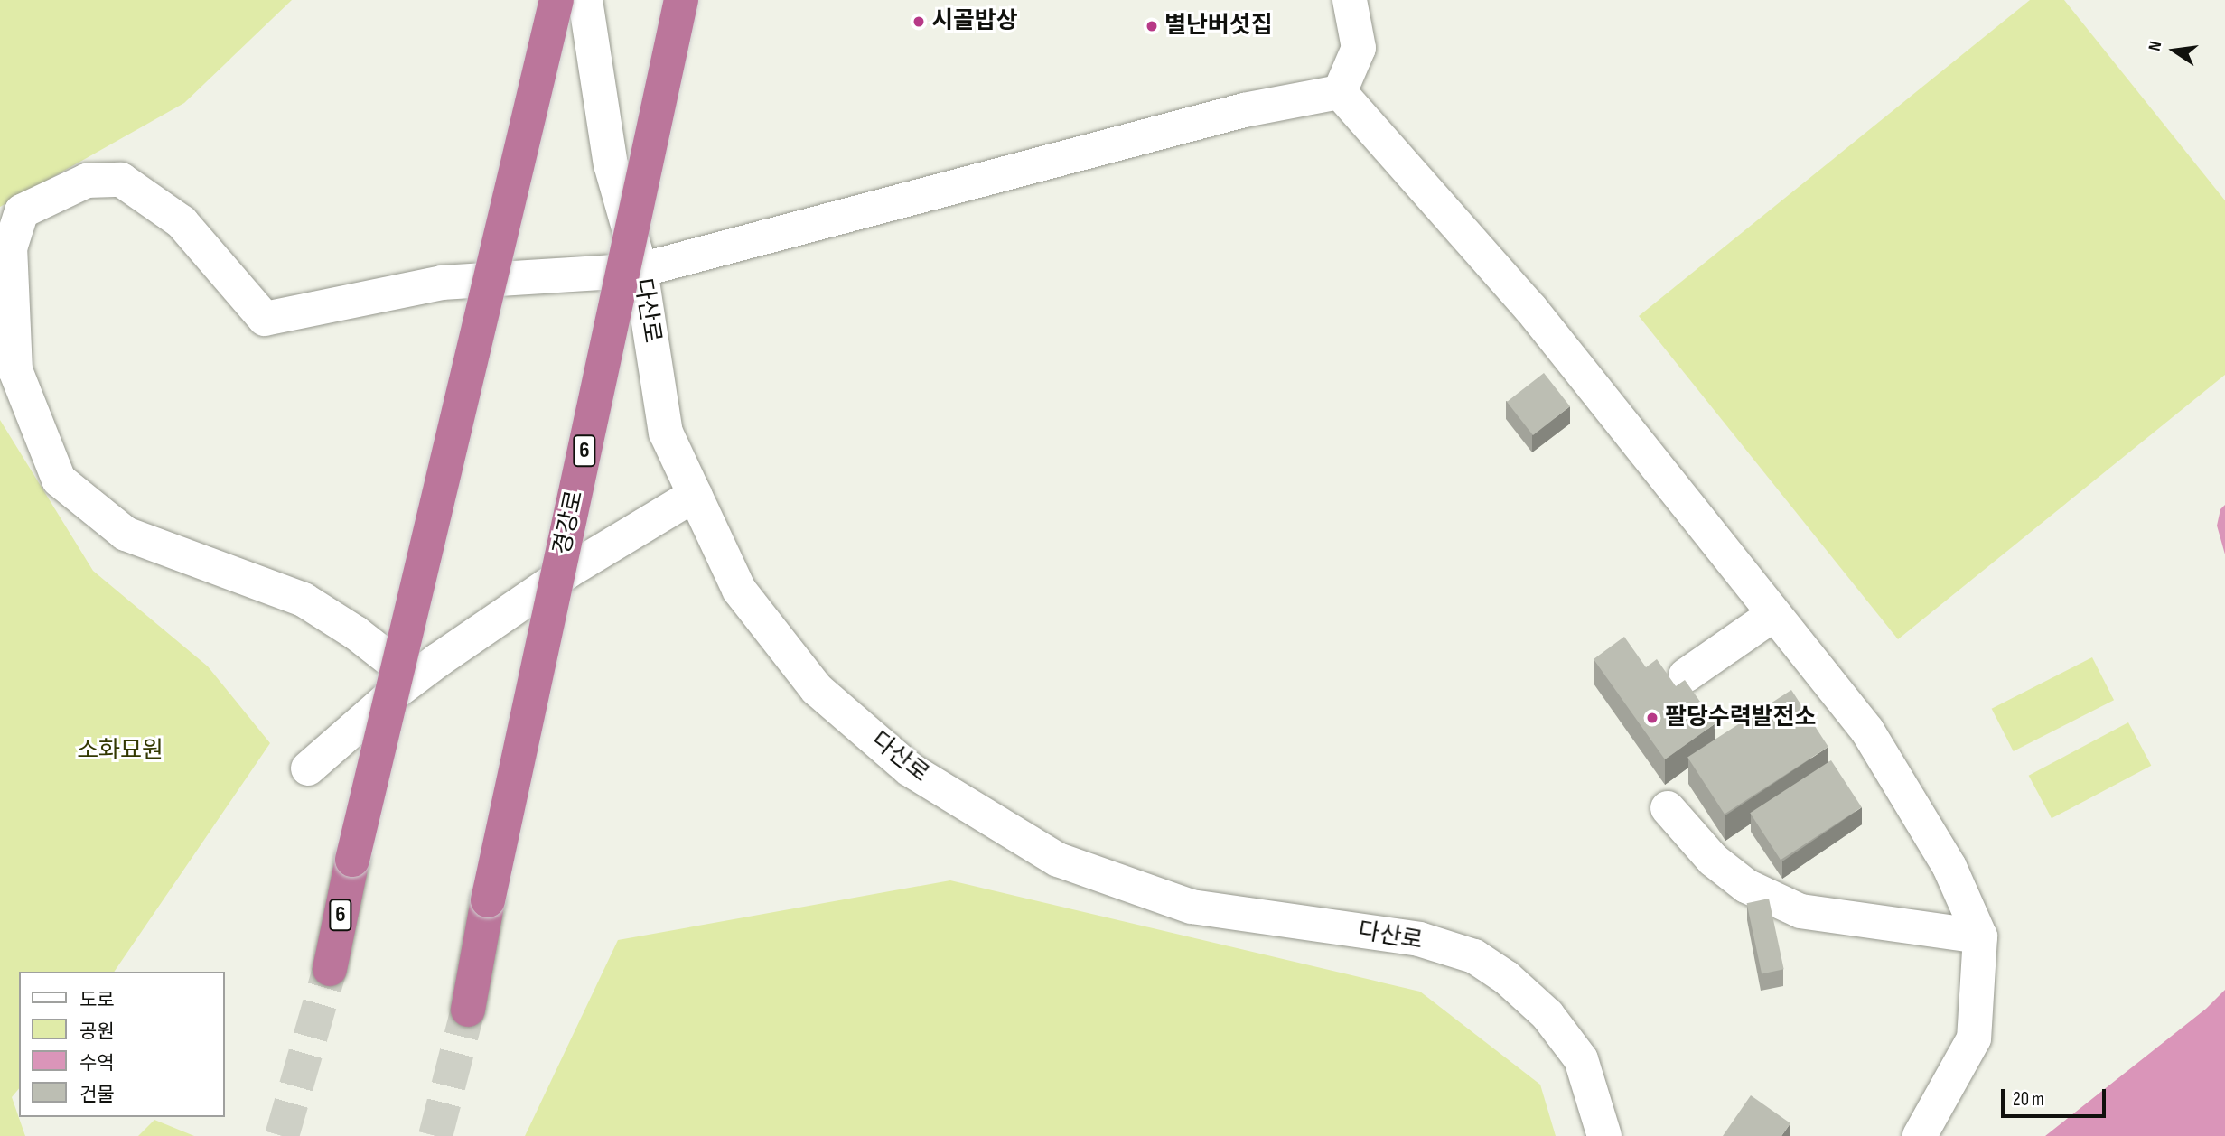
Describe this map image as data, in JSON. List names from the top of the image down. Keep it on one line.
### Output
{"streets":{"highway":["6","경강로"],"street":["다산로"]},"parks":["소화묘원"],"places":["시골밥상","별난버섯집","팔당수력발전소"],"legend":["도로","공원","수역","건물"],"scale_bar":"20 m","north":"left"}
